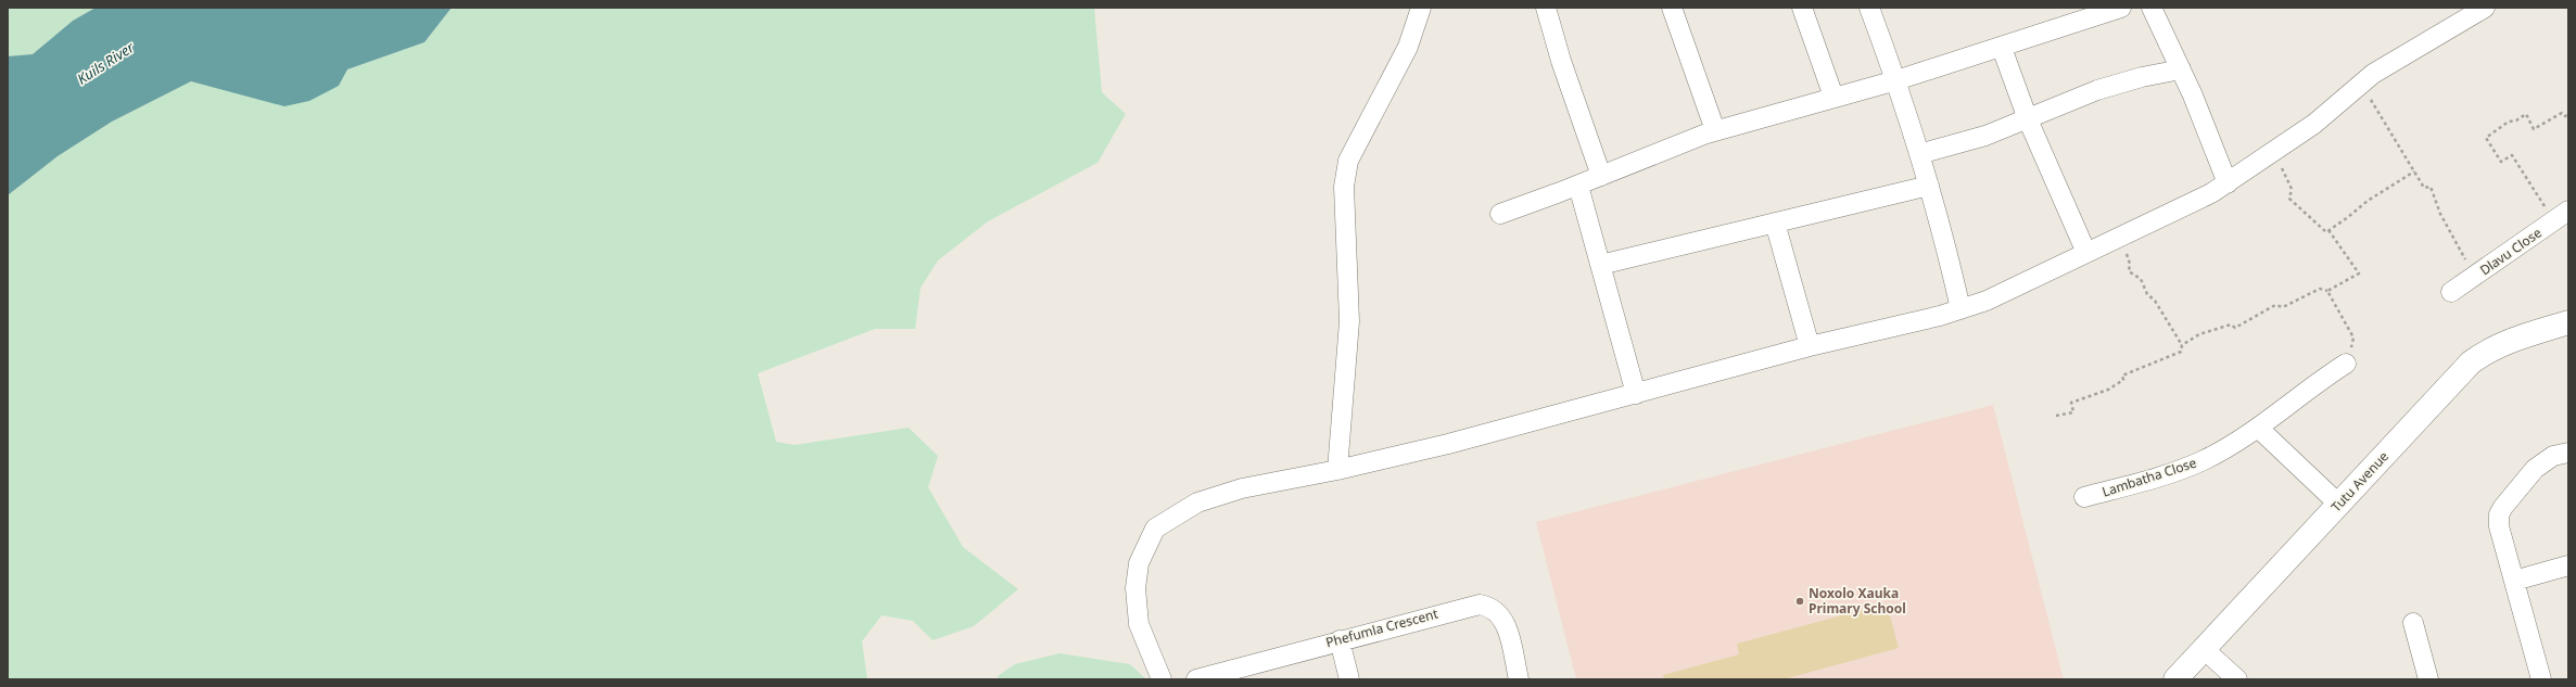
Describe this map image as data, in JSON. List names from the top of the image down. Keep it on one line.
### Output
{"streets":{"street":["Dlavu Close","Lambatha Close","Tutu Avenue","Phefumla Crescent"]},"water":["Kuils River"],"places":["Noxolo Xauka Primary School"]}
